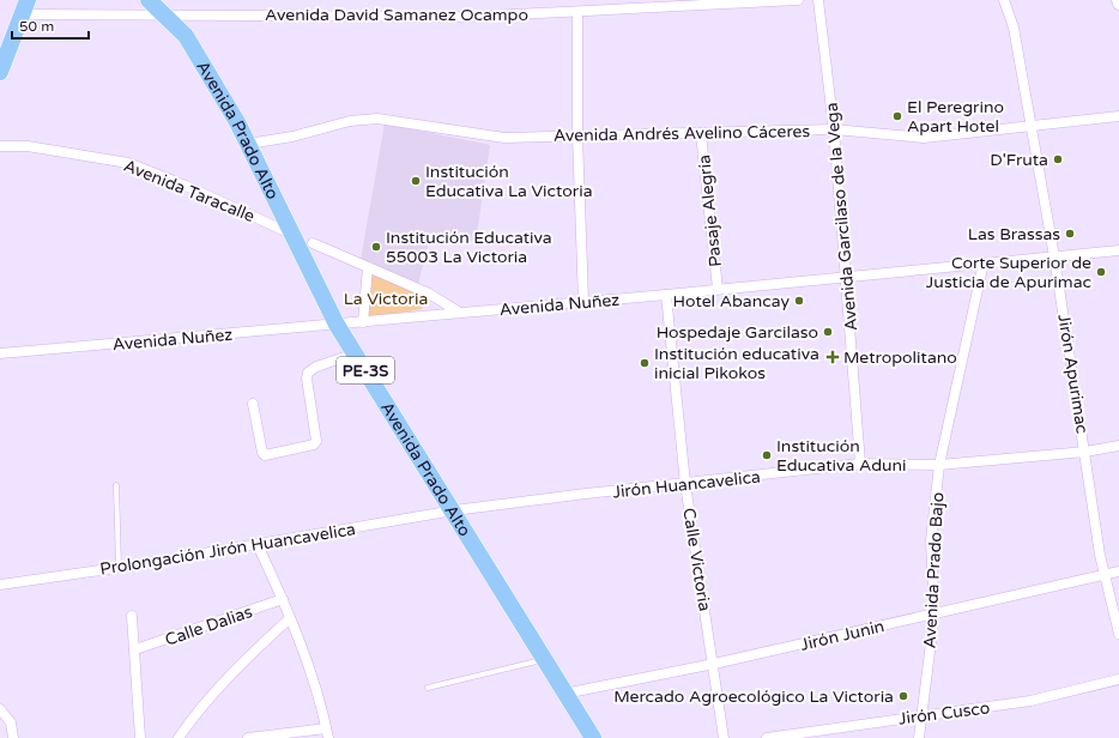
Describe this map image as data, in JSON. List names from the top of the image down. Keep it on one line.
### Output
{"streets":{"highway":["Avenida Prado Alto","PE-3S"],"street":["Avenida David Samanez Ocampo","Avenida Andrés Avelino Cáceres","Avenida Taracalle","Pasaje Alegría","Avenida Garcilaso de la Vega","Avenida Nuñez","Jirón Apurimac","Jirón Huancavelica","Prolongación Jirón Huancavelica","Calle Victoria","Avenida Prado Bajo","Calle Dalias","Jirón Junin","Jirón Cusco"]},"crossings":[["Avenida David Samanez Ocampo","Avenida Prado Alto"],["Avenida Prado Alto","Avenida Andrés Avelino Cáceres"],["Avenida Prado Alto","Avenida Taracalle"],["Avenida Prado Alto","Avenida Nuñez"],["Avenida Prado Alto","Jirón Huancavelica"],["Avenida Prado Alto","Prolongación Jirón Huancavelica"],["Avenida Prado Alto","Jirón Junin"],["Avenida Andrés Avelino Cáceres","Pasaje Alegría"],["Avenida Andrés Avelino Cáceres","Avenida Garcilaso de la Vega"],["Avenida Andrés Avelino Cáceres","Jirón Apurimac"],["Pasaje Alegría","Avenida Nuñez"],["Avenida Garcilaso de la Vega","Avenida Nuñez"],["Avenida Garcilaso de la Vega","Jirón Huancavelica"],["Avenida Nuñez","Jirón Apurimac"],["Avenida Nuñez","Calle Victoria"],["Avenida Nuñez","Avenida Prado Bajo"],["Jirón Apurimac","Jirón Huancavelica"],["Jirón Apurimac","Jirón Junin"],["Jirón Huancavelica","Prolongación Jirón Huancavelica"],["Jirón Huancavelica","Calle Victoria"],["Jirón Huancavelica","Avenida Prado Bajo"],["Calle Victoria","Jirón Junin"],["Avenida Prado Bajo","Jirón Junin"],["Avenida Prado Bajo","Jirón Cusco"]],"parks":["La Victoria"],"places":{"other":["El Peregrino Apart Hotel","D'Fruta","Institución Educativa La Victoria","Las Brassas","Institución Educativa 55003 La Victoria","Corte Superior de Justicia de Apurimac","Hotel Abancay","Hospedaje Garcilaso","Institución educativa inicial Pikokos","Institución Educativa Aduni","Mercado Agroecológico La Victoria"],"health":["Metropolitano"]},"scale_bar":"50 m"}
